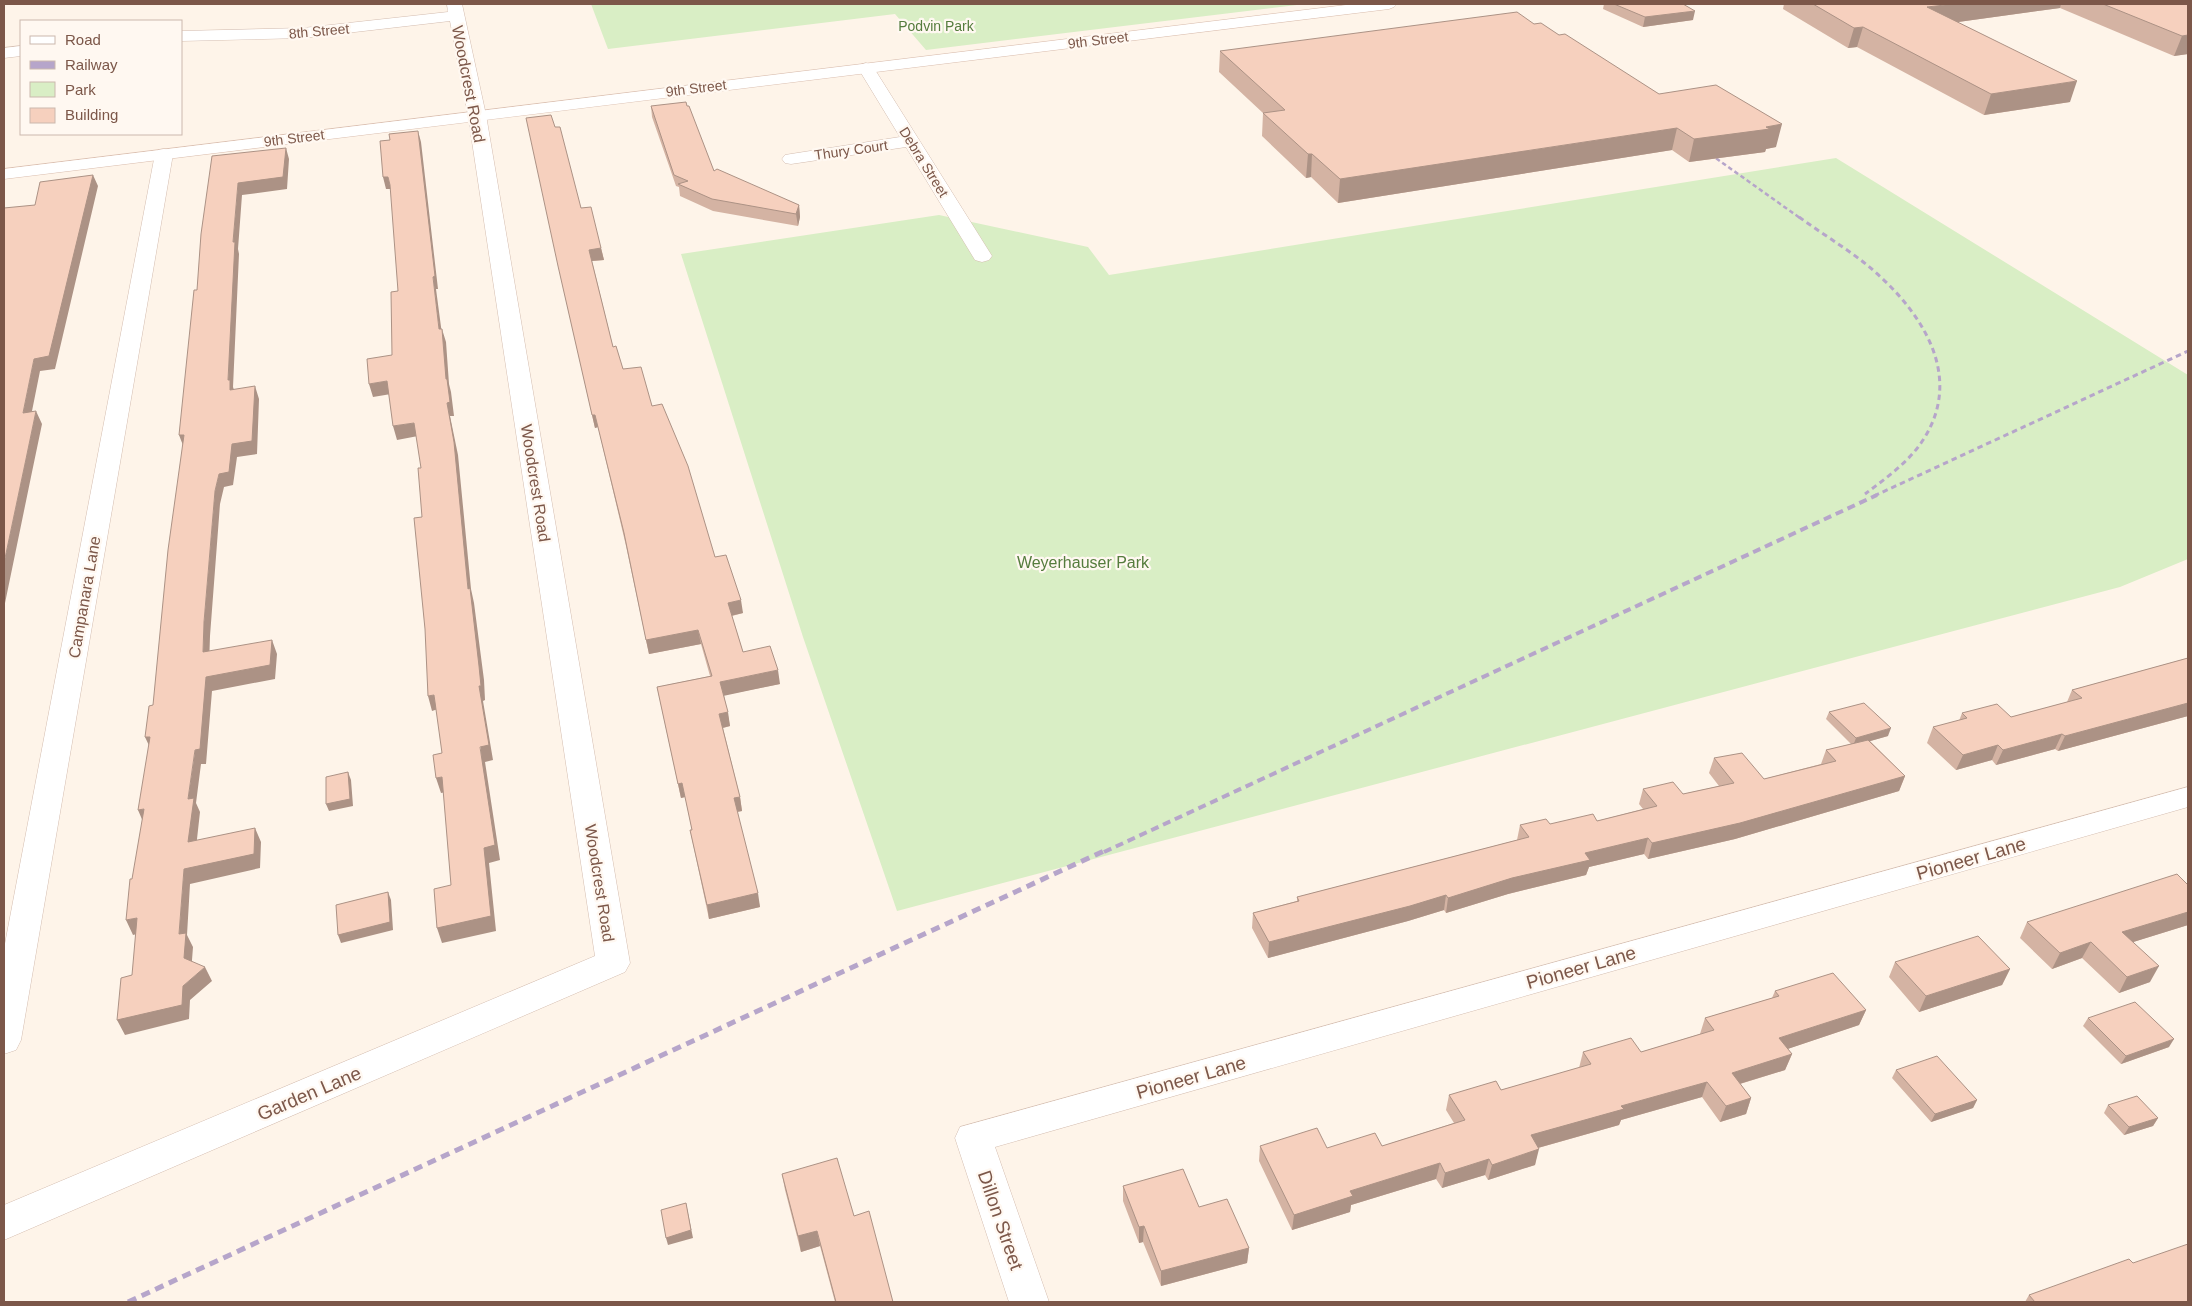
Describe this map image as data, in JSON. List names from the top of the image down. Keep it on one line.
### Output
{"streets":{"street":["8th Street","9th Street","Woodcrest Road","Thury Court","Debra Street","Campanara Lane","Pioneer Lane","Garden Lane","Dillon Street"]},"crossings":[["8th Street","Woodcrest Road"],["9th Street","Woodcrest Road"],["9th Street","Debra Street"],["9th Street","Campanara Lane"],["Woodcrest Road","Garden Lane"],["Thury Court","Debra Street"],["Pioneer Lane","Dillon Street"]],"parks":["Podvin Park","Weyerhauser Park"],"legend":["Road","Railway","Park","Building"]}
